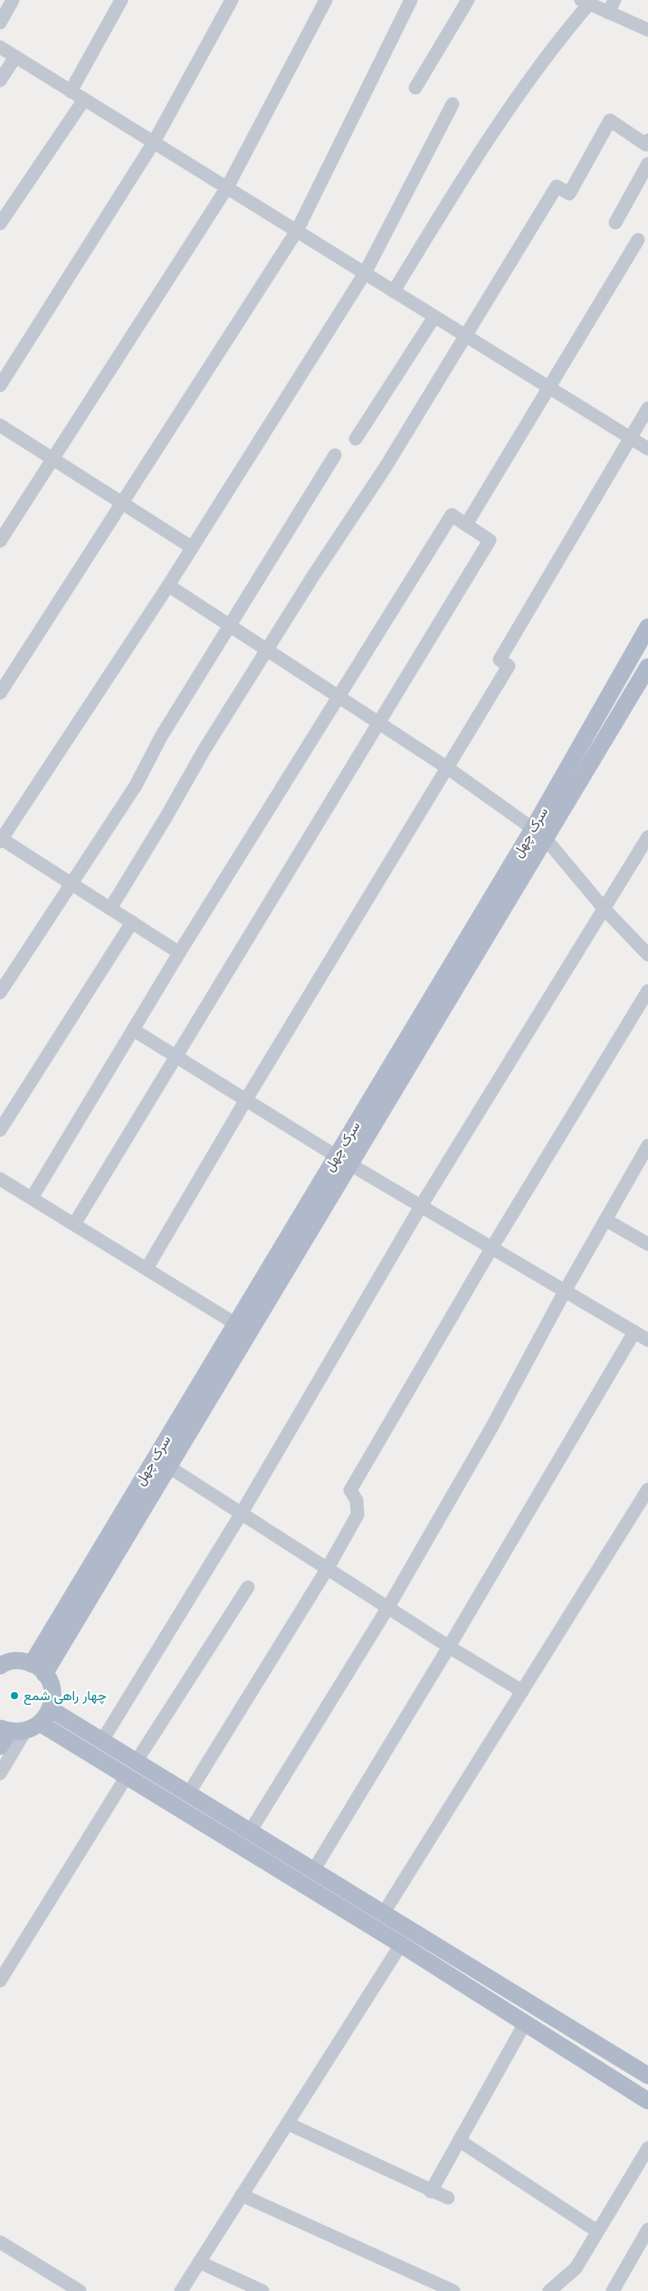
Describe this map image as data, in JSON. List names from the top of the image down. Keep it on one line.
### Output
{"streets":{"main road":["سرک چهل"]},"places":["چهار راهی شمع"]}
